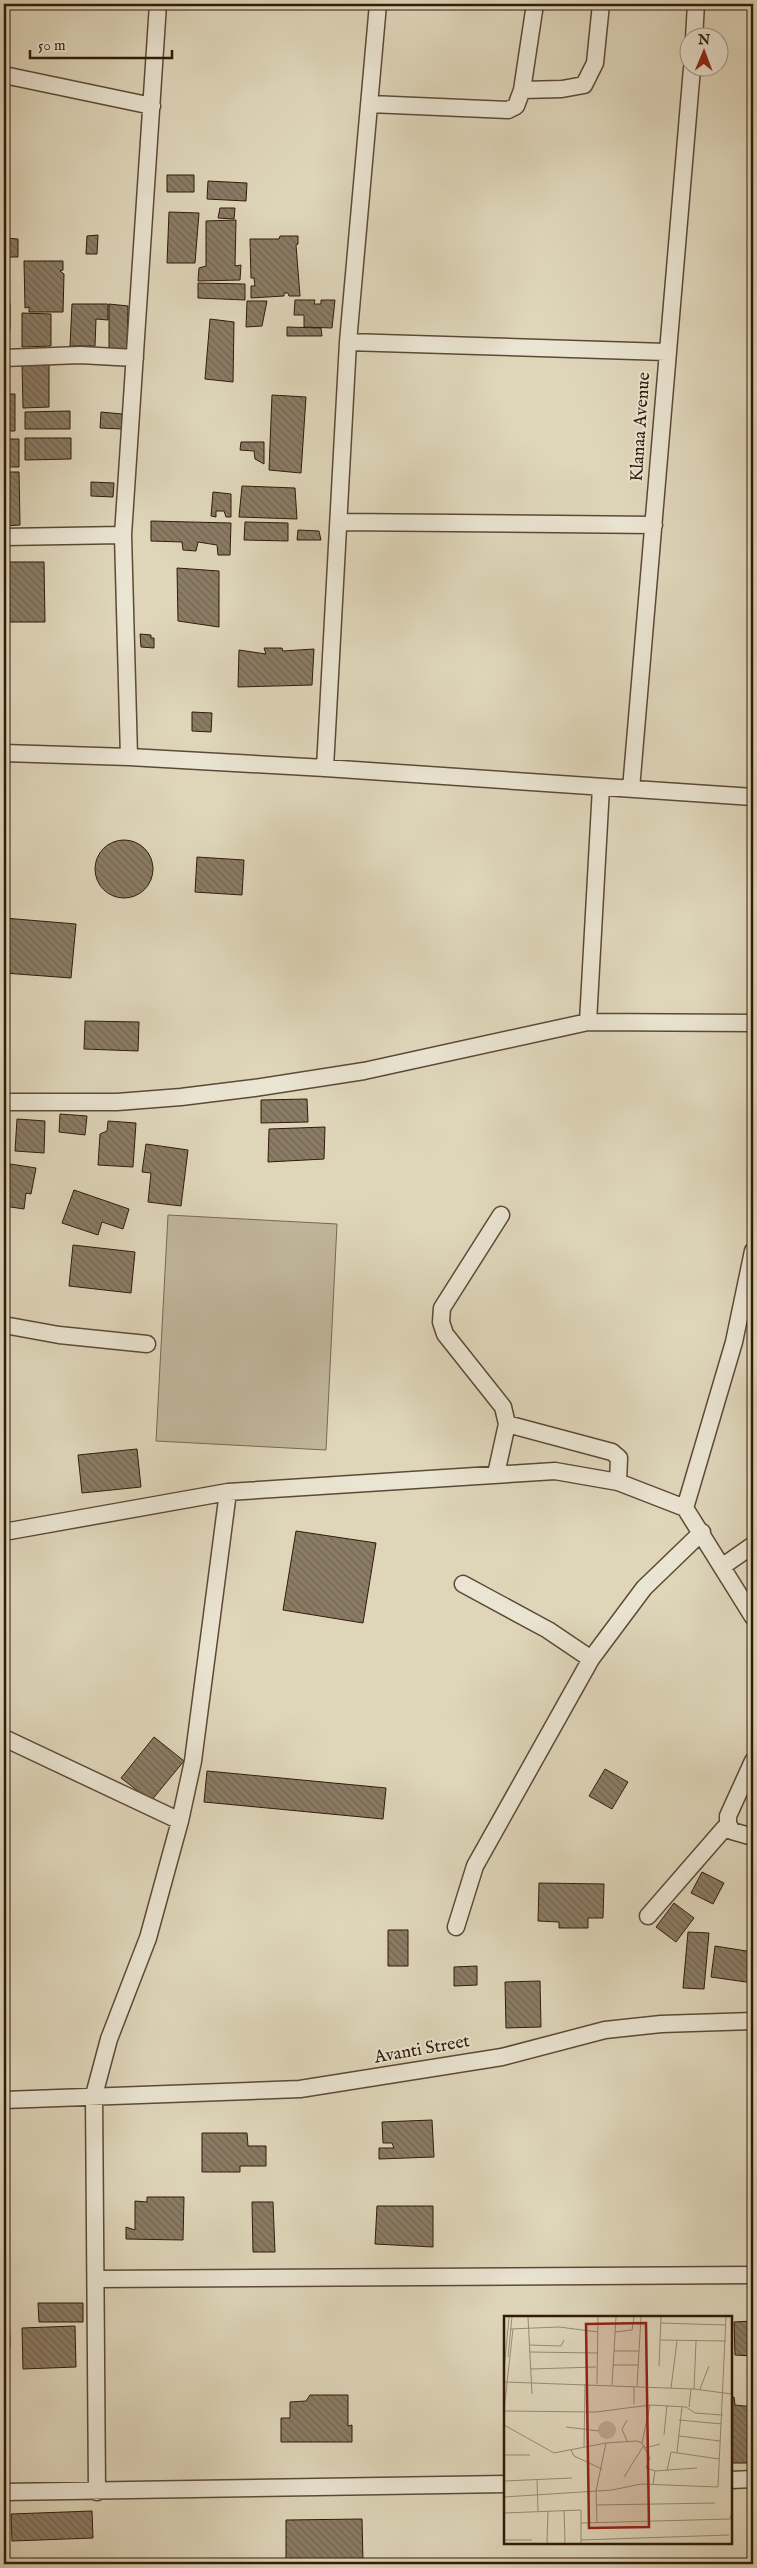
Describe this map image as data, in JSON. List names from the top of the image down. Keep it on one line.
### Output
{"streets":{"street":["Klanaa Avenue","Avanti Street"]},"scale_bar":"50 m","north":"top"}
